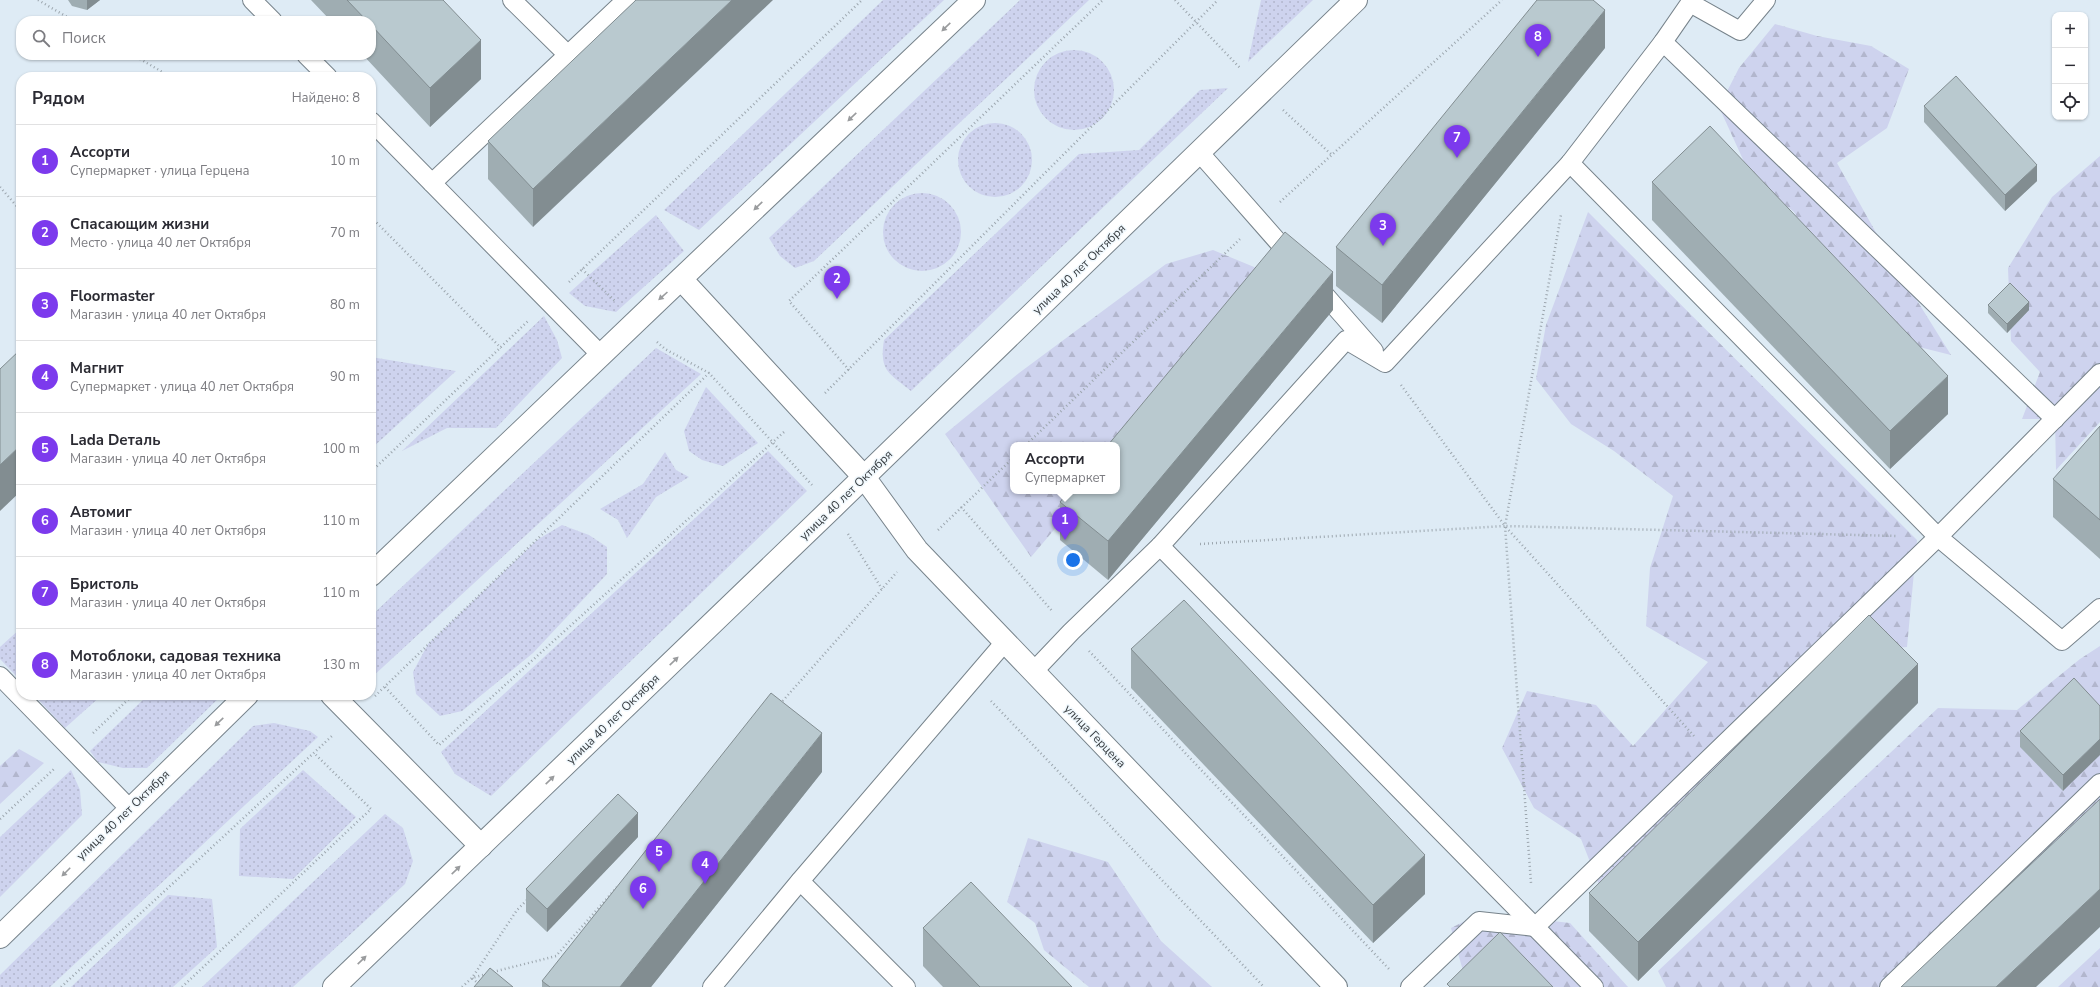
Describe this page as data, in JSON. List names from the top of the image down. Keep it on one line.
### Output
{"streets":{"street":["улица 40 лет Октября","улица Герцена"]},"crossings":[["улица 40 лет Октября","улица Герцена"]],"page":{"map_buttons":["+","−"],"search":"Поиск","pins":["8","7","3","2","1","5","4","6"],"heading":["Рядом","Найдено: 8"],"list":[{"mark":"1","name":"Ассорти","note":"Супермаркет · улица Герцена","value":"10 m"},{"mark":"2","name":"Спасающим жизни","note":"Место · улица 40 лет Октября","value":"70 m"},{"mark":"3","name":"Floormaster","note":"Магазин · улица 40 лет Октября","value":"80 m"},{"mark":"4","name":"Магнит","note":"Супермаркет · улица 40 лет Октября","value":"90 m"},{"mark":"5","name":"Lada Dеталь","note":"Магазин · улица 40 лет Октября","value":"100 m"},{"mark":"6","name":"Автомиг","note":"Магазин · улица 40 лет Октября","value":"110 m"},{"mark":"7","name":"Бристоль","note":"Магазин · улица 40 лет Октября","value":"110 m"},{"mark":"8","name":"Мотоблоки, садовая техника","note":"Магазин · улица 40 лет Октября","value":"130 m"}],"popup":["Ассорти","Супермаркет"]}}
